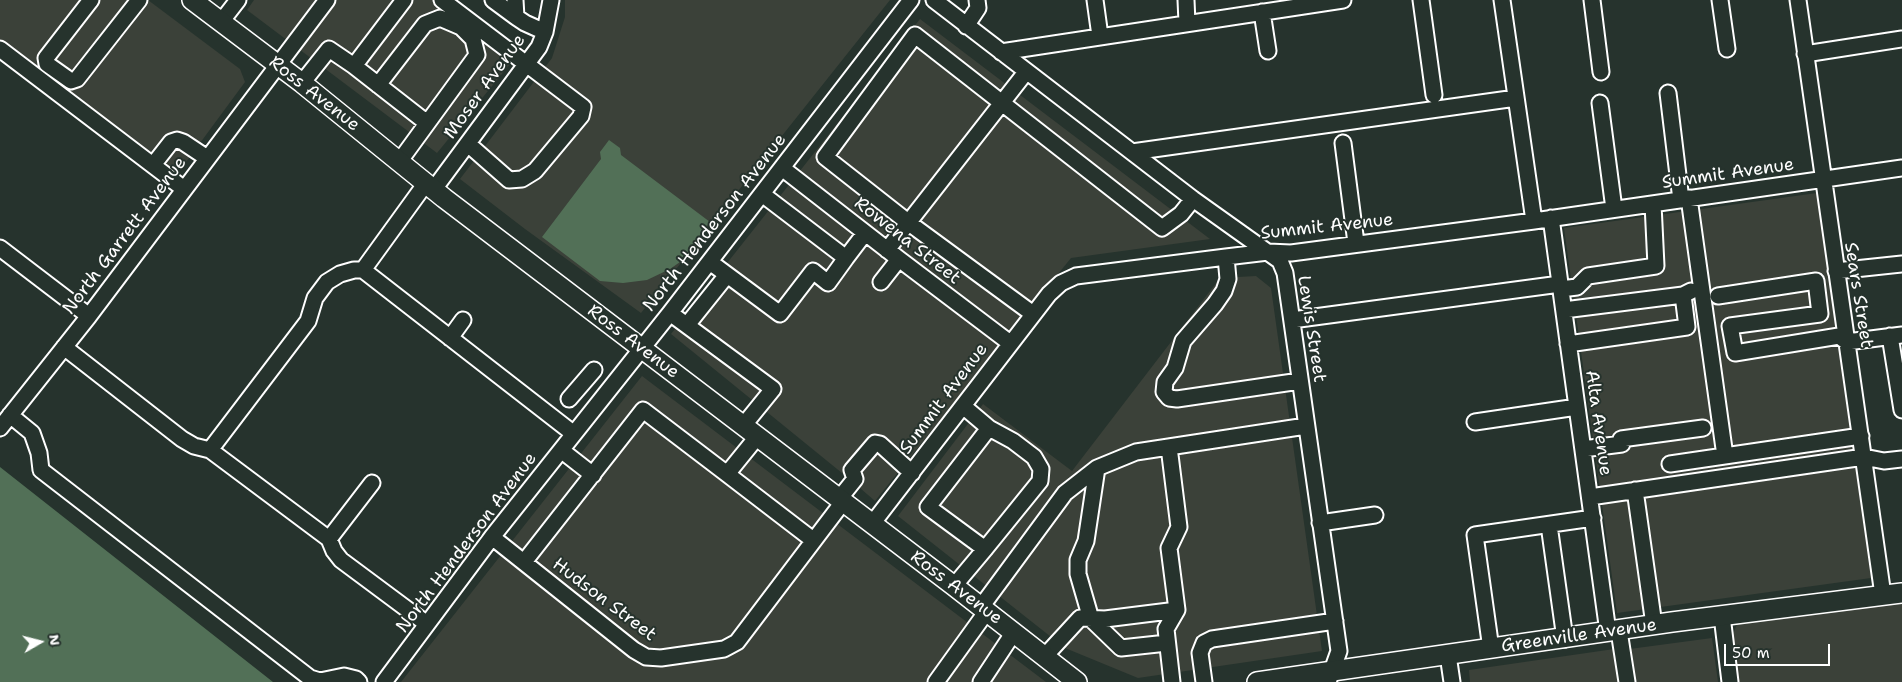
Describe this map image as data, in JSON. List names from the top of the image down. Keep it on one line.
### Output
{"streets":{"main road":["Ross Avenue","Greenville Avenue"],"street":["Moser Avenue","Summit Avenue","North Henderson Avenue","North Garrett Avenue","Rowena Street","Sears Street","Lewis Street","Alta Avenue","Hudson Street"]},"crossings":[["Moser Avenue","Ross Avenue"],["Ross Avenue","Summit Avenue"],["Ross Avenue","North Henderson Avenue"],["Ross Avenue","North Garrett Avenue"],["Ross Avenue","Hudson Street"],["Summit Avenue","Rowena Street"],["Summit Avenue","Sears Street"],["Summit Avenue","Lewis Street"],["Summit Avenue","Alta Avenue"],["Summit Avenue","Hudson Street"],["North Henderson Avenue","Rowena Street"],["North Henderson Avenue","Hudson Street"],["Sears Street","Greenville Avenue"],["Lewis Street","Greenville Avenue"],["Alta Avenue","Greenville Avenue"]],"scale_bar":"50 m","north":"right"}
